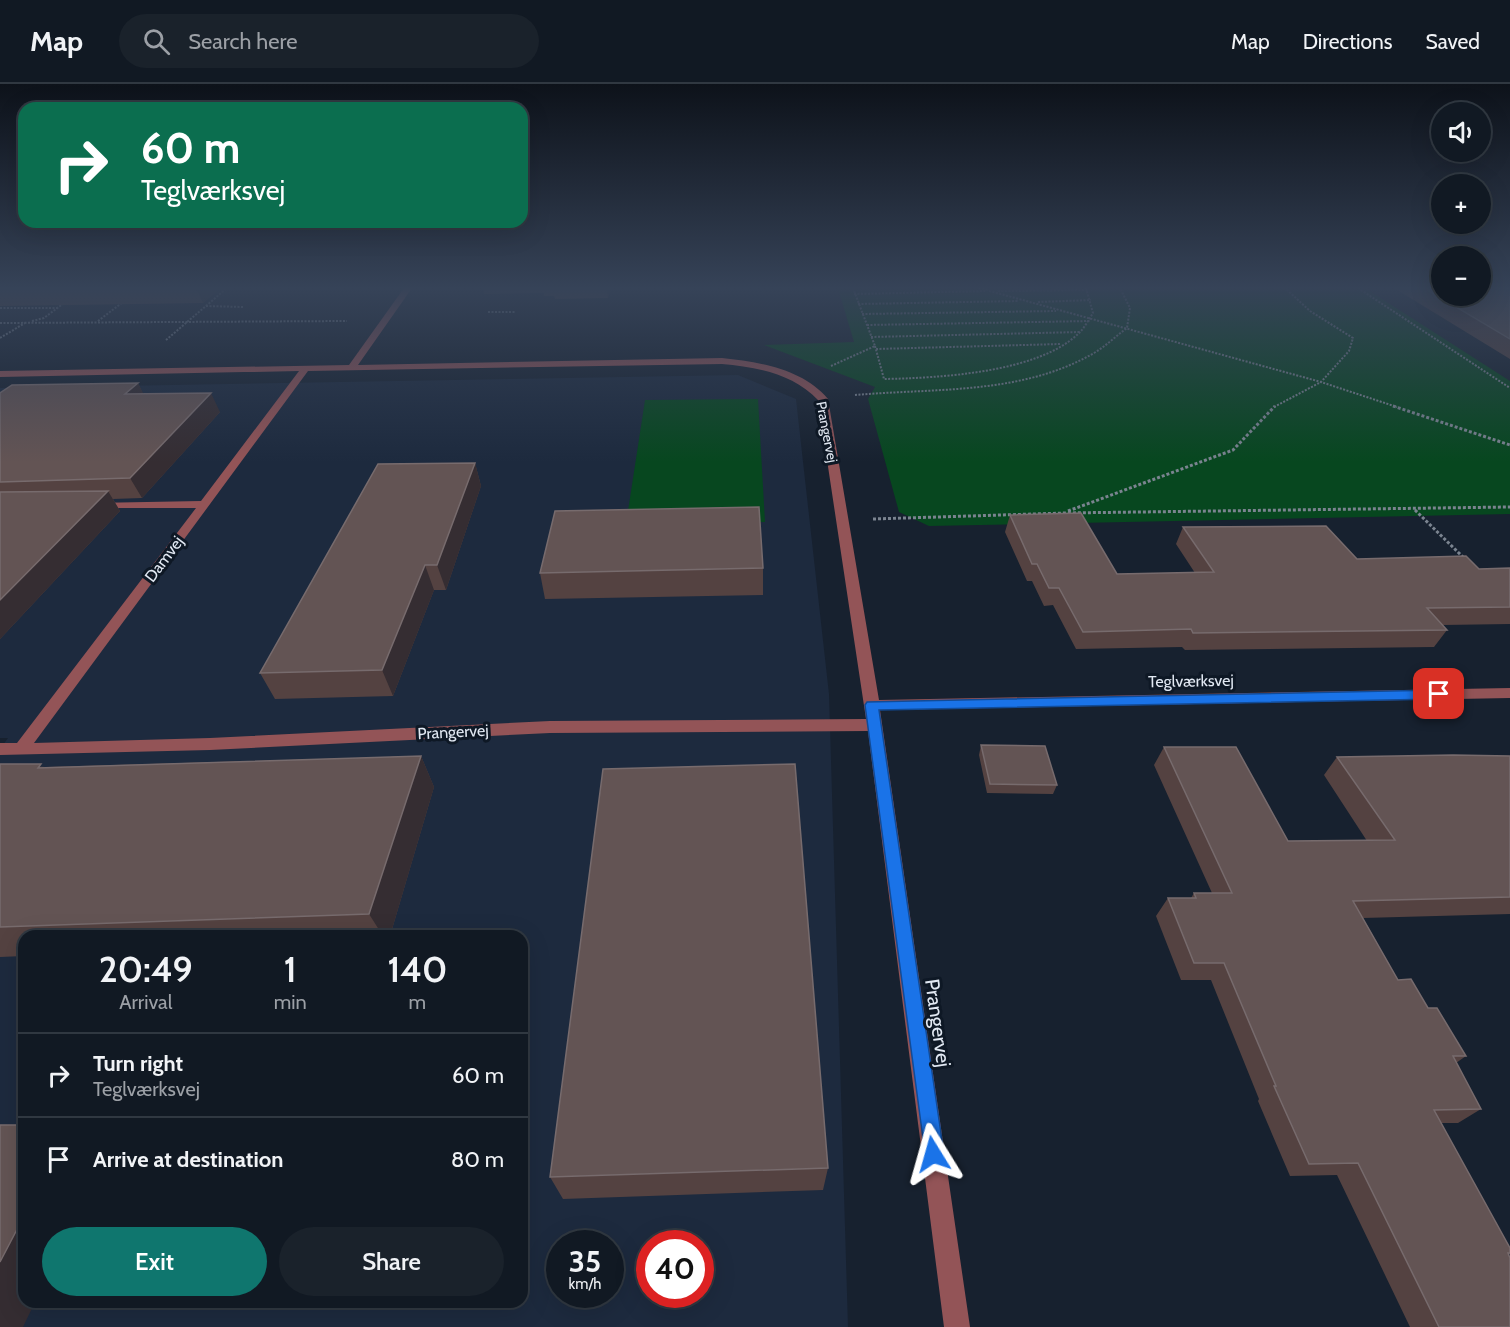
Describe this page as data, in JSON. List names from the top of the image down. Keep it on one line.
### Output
{"streets":{"street":["Prangervej","Damvej","Teglværksvej"]},"crossings":[["Prangervej","Damvej"],["Prangervej","Teglværksvej"]],"page":{"header":"Map","search":"Search here","nav":["Map","Directions","Saved"],"map_buttons":["+","−"],"turn":["60 m","Teglværksvej"],"eta":["20:49","Arrival","1","min","140","m"],"list":[{"name":"Turn right","note":"Teglværksvej","value":"60 m"},{"name":"Arrive at destination","value":"80 m"}],"buttons":["Exit","Share"],"speed":"35 km/h","limit":"40"}}
